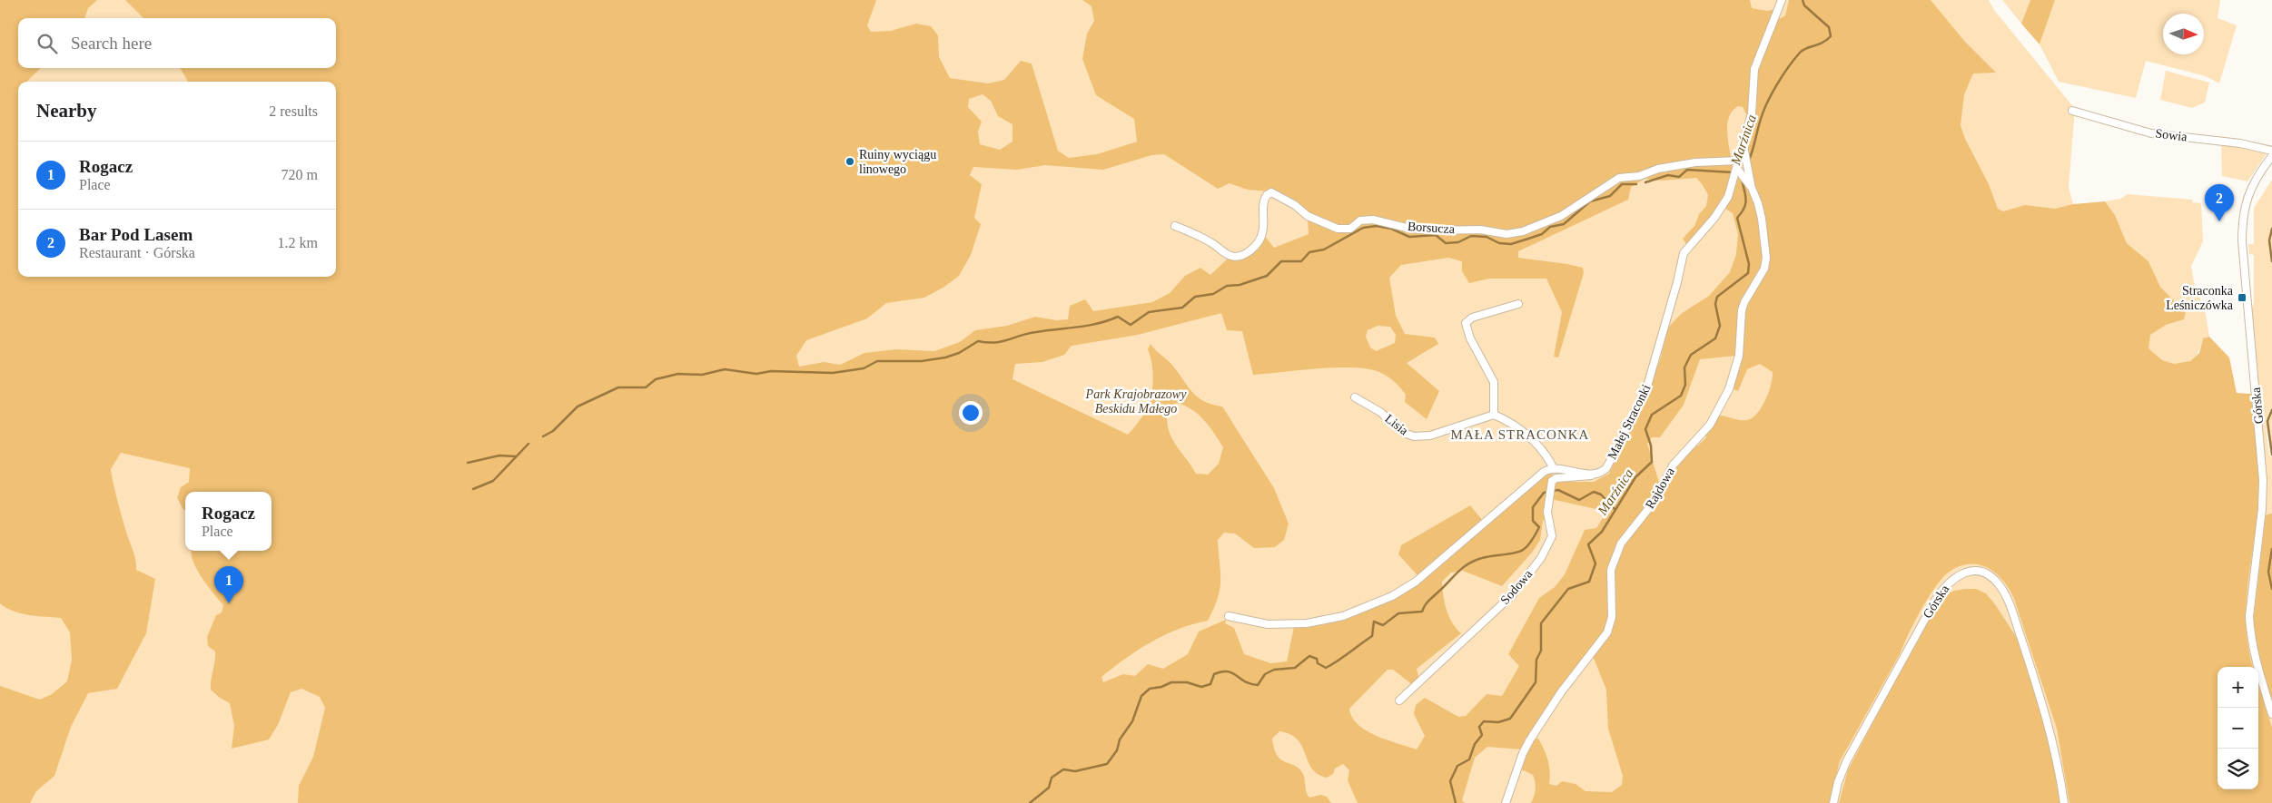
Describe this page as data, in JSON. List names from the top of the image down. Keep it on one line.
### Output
{"streets":{"street":["Sowia","Borsucza","Górska","Małej Straconki","Lisia","Rajdowa","Sodowa"]},"crossings":[["Borsucza","Małej Straconki"],["Małej Straconki","Rajdowa"],["Małej Straconki","Sodowa"]],"districts":["MAŁA STRACONKA"],"water":["Marźnica"],"parks":["Park Krajobrazowy Beskidu Małego"],"places":{"other":["Ruiny wyciągu linowego"],"transit":["Straconka Leśniczówka"]},"north":"right","page":{"search":"Search here","heading":["Nearby","2 results"],"list":[{"mark":"1","name":"Rogacz","note":"Place","value":"720 m"},{"mark":"2","name":"Bar Pod Lasem","note":"Restaurant · Górska","value":"1.2 km"}],"pins":["2","1"],"popup":["Rogacz","Place"],"map_buttons":["+","−"]}}
